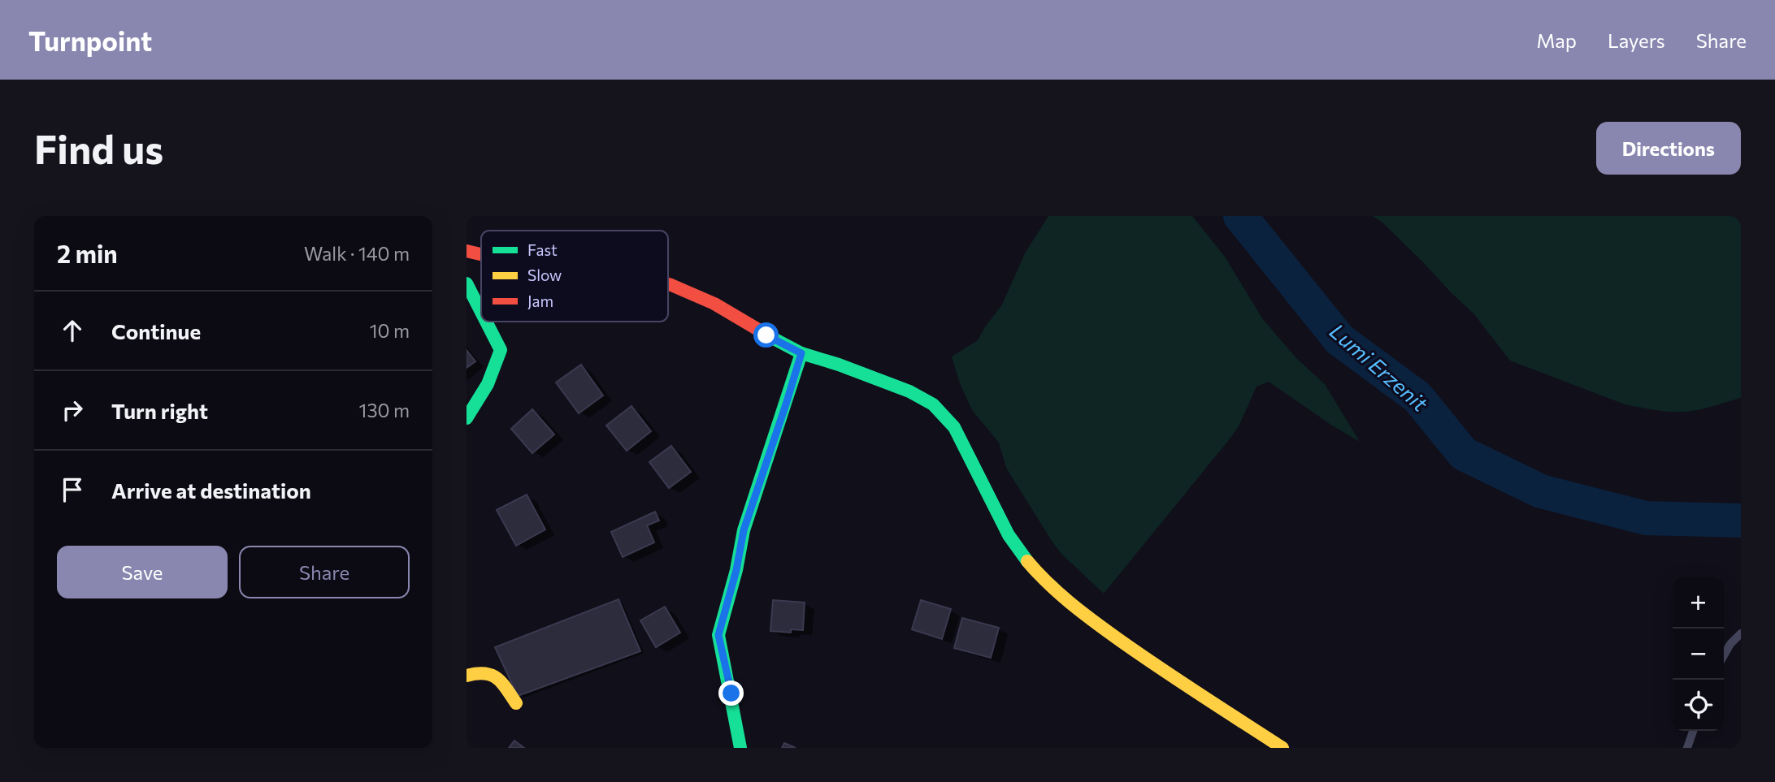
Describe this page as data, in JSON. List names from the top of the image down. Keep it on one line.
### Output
{"water":["Lumi Erzenit"],"legend":["Fast","Slow","Jam"],"page":{"header":"Turnpoint","nav":["Map","Layers","Share"],"buttons":["Directions",["Save","Share"]],"title":"Find us","heading":["2 min","Walk · 140 m"],"list":[["Continue","10 m"],["Turn right","130 m"],"Arrive at destination"],"map_buttons":["+","−"]}}
